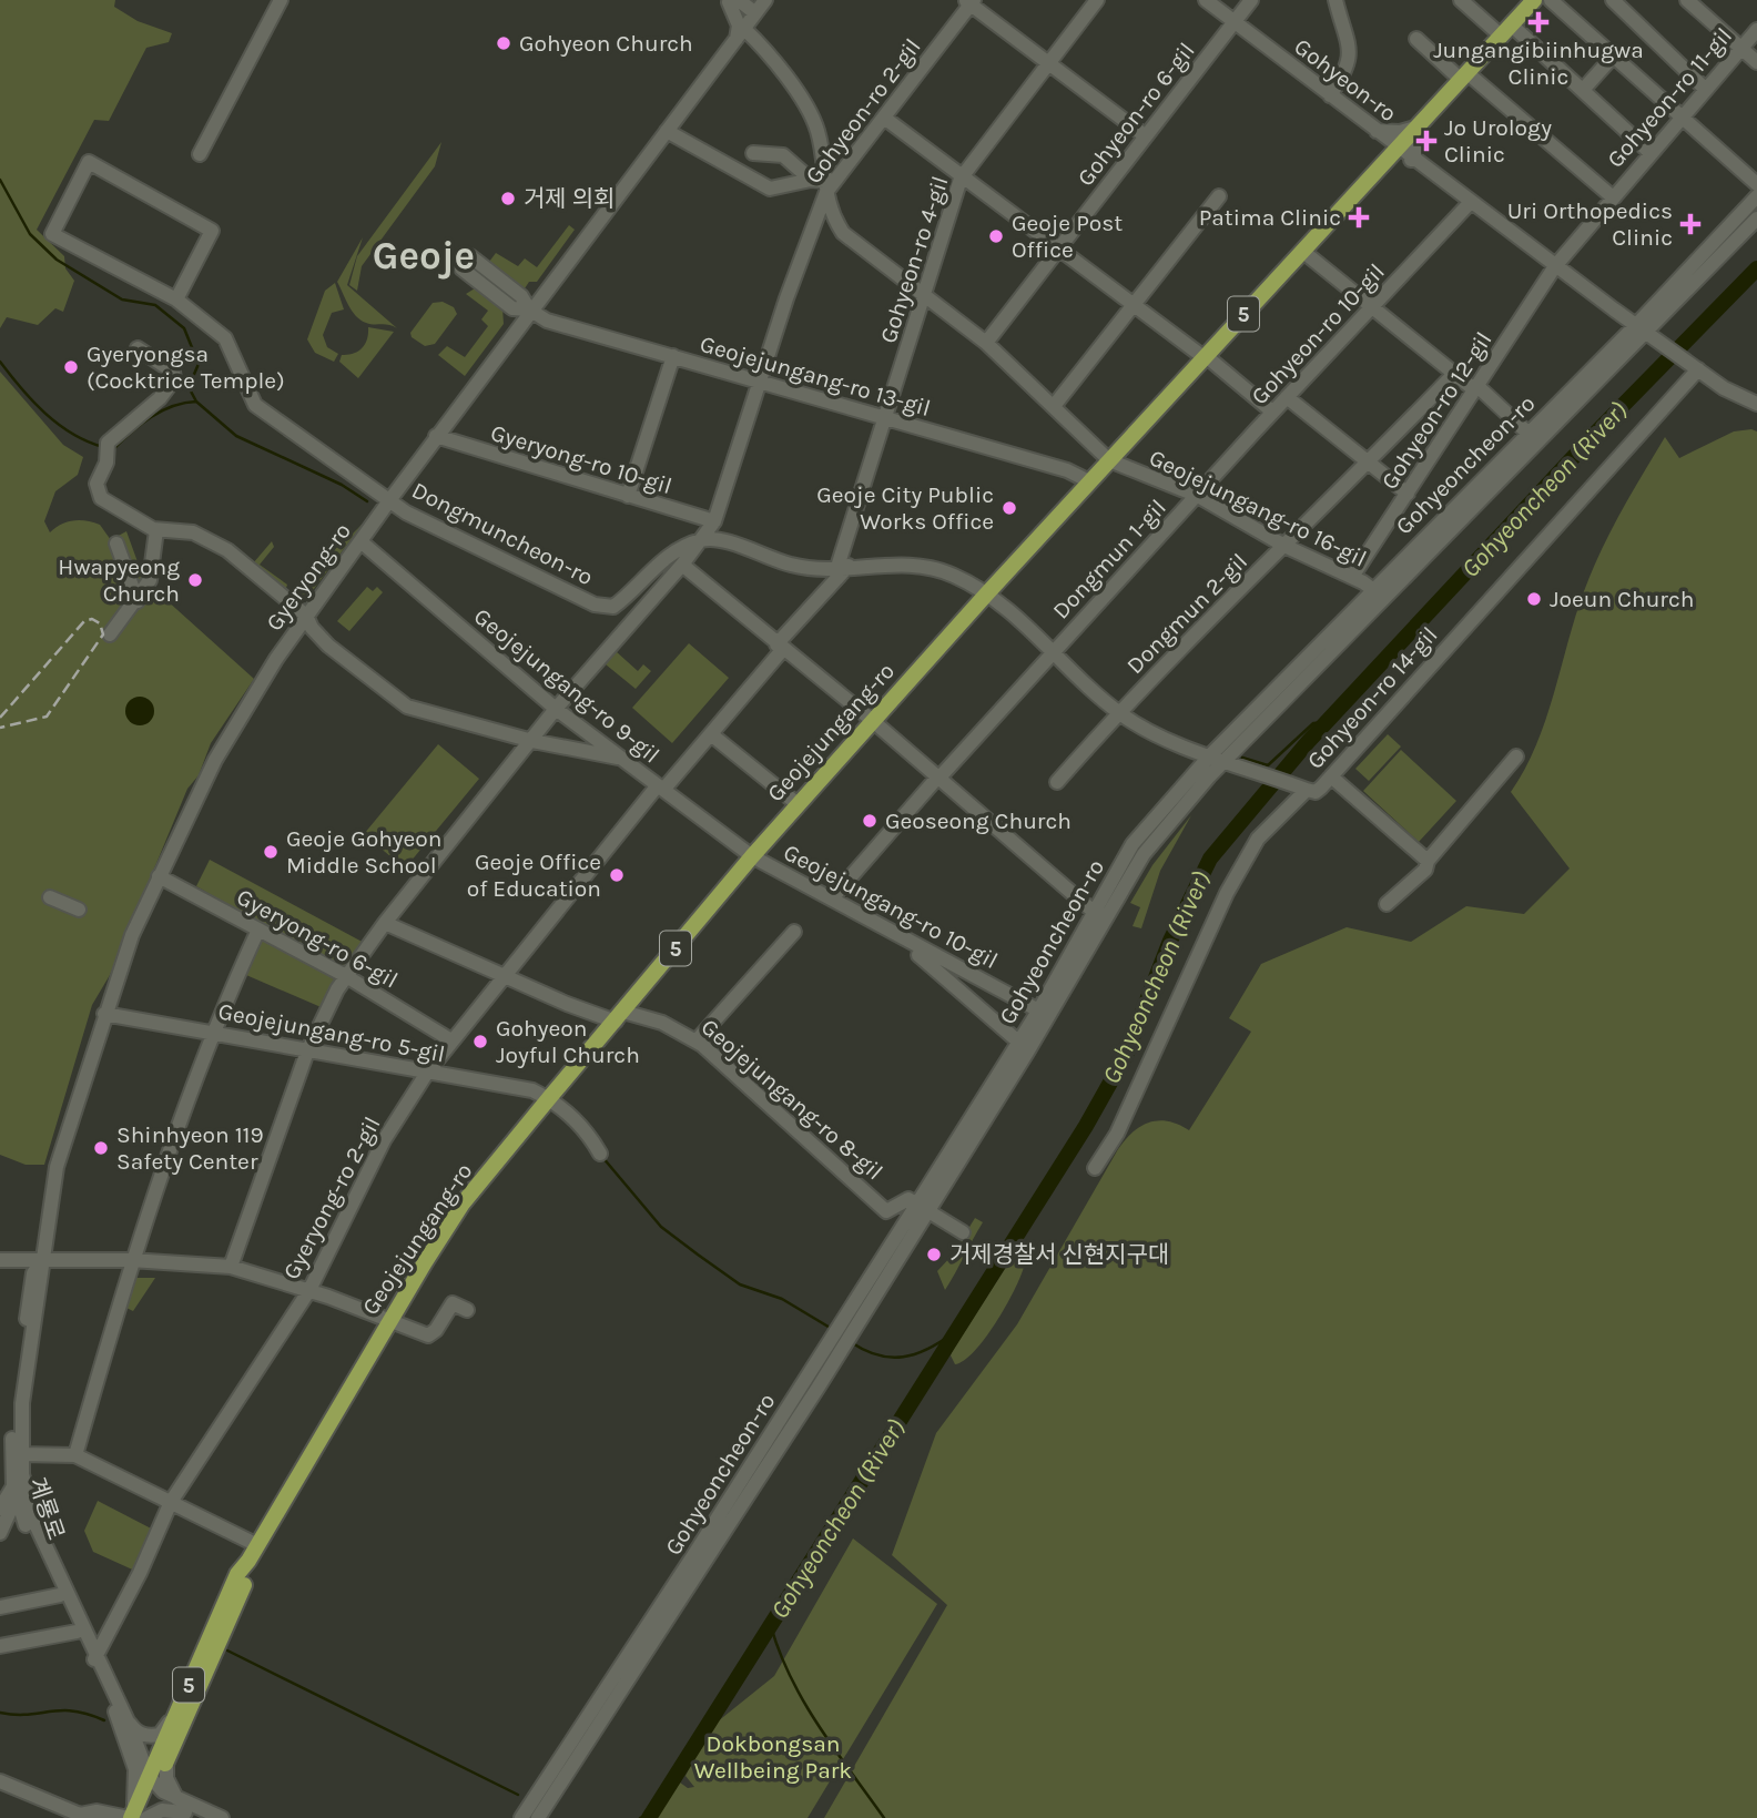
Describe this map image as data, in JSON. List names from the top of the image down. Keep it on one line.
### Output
{"streets":{"main road":["5","Geojejungang-ro"],"street":["Gohyeon-ro","Gohyeon-ro 11-gil","Gohyeon-ro 2-gil","Gohyeon-ro 6-gil","Gohyeon-ro 4-gil","Gohyeon-ro 10-gil","Geojejungang-ro 13-gil","Gohyeon-ro 12-gil","Gyeryong-ro 10-gil","Gohyeoncheon-ro","Geojejungang-ro 16-gil","Dongmuncheon-ro","Dongmun 1-gil","Gyeryong-ro","Dongmun 2-gil","Geojejungang-ro 9-gil","Gohyeon-ro 14-gil","Geojejungang-ro 10-gil","Gyeryong-ro 6-gil","Geojejungang-ro 5-gil","Geojejungang-ro 8-gil","Gyeryong-ro 2-gil","계룡로"]},"crossings":[["Gohyeon-ro","Gohyeon-ro 11-gil"],["Gohyeon-ro","Gohyeon-ro 6-gil"],["Gohyeon-ro","Gohyeon-ro 10-gil"],["Gohyeon-ro","Gohyeon-ro 12-gil"],["Gohyeon-ro","Gohyeoncheon-ro"],["Gohyeon-ro","Gohyeon-ro 14-gil"],["Gohyeon-ro","Geojejungang-ro"],["Gohyeon-ro 11-gil","Gohyeon-ro 12-gil"],["Gohyeon-ro 2-gil","Geojejungang-ro 13-gil"],["Gohyeon-ro 2-gil","Gyeryong-ro 10-gil"],["Gohyeon-ro 2-gil","Dongmuncheon-ro"],["Gohyeon-ro 2-gil","Geojejungang-ro 9-gil"],["Gohyeon-ro 2-gil","Gyeryong-ro 6-gil"],["Gohyeon-ro 2-gil","Geojejungang-ro 5-gil"],["Gohyeon-ro 2-gil","Geojejungang-ro 8-gil"],["Gohyeon-ro 4-gil","Geojejungang-ro 13-gil"],["Gohyeon-ro 4-gil","Gyeryong-ro 2-gil"],["Gohyeon-ro 10-gil","Geojejungang-ro 16-gil"],["Gohyeon-ro 10-gil","Dongmun 1-gil"],["Geojejungang-ro 13-gil","Gyeryong-ro"],["Geojejungang-ro 13-gil","Geojejungang-ro"],["Gohyeon-ro 12-gil","Geojejungang-ro 16-gil"],["Gyeryong-ro 10-gil","Gyeryong-ro"],["Gohyeoncheon-ro","Geojejungang-ro 16-gil"],["Gohyeoncheon-ro","Geojejungang-ro 10-gil"],["Gohyeoncheon-ro","Geojejungang-ro 8-gil"],["Geojejungang-ro 16-gil","Dongmun 1-gil"],["Geojejungang-ro 16-gil","Dongmun 2-gil"],["Geojejungang-ro 16-gil","Geojejungang-ro"],["Dongmuncheon-ro","Gyeryong-ro"],["Gyeryong-ro","Geojejungang-ro 9-gil"],["Gyeryong-ro","Gyeryong-ro 6-gil"],["Gyeryong-ro","Geojejungang-ro 5-gil"],["Gyeryong-ro","계룡로"],["Geojejungang-ro 9-gil","Geojejungang-ro"],["Geojejungang-ro 9-gil","Geojejungang-ro 10-gil"],["Geojejungang-ro 9-gil","Gyeryong-ro 2-gil"],["Geojejungang-ro","Geojejungang-ro 10-gil"],["Geojejungang-ro","Geojejungang-ro 5-gil"],["Geojejungang-ro","Geojejungang-ro 8-gil"],["Geojejungang-ro","계룡로"],["Gyeryong-ro 6-gil","Gyeryong-ro 2-gil"],["Geojejungang-ro 5-gil","Gyeryong-ro 2-gil"],["Geojejungang-ro 8-gil","Gyeryong-ro 2-gil"],["Gyeryong-ro 2-gil","계룡로"]],"districts":["Geoje"],"water":["Gohyeoncheon (River)"],"parks":["Dokbongsan Wellbeing Park"],"places":{"health":["Jungangibiinhugwa Clinic","Jo Urology Clinic","Patima Clinic","Uri Orthopedics Clinic"],"other":["Gohyeon Church","거제 의회","Geoje Post Office","Gyeryongsa (Cocktrice Temple)","Geoje City Public Works Office","Hwapyeong Church","Joeun Church","Geoseong Church","Geoje Gohyeon Middle School","Geoje Office of Education","Gohyeon Joyful Church","Shinhyeon 119 Safety Center","거제경찰서 신현지구대"]}}
